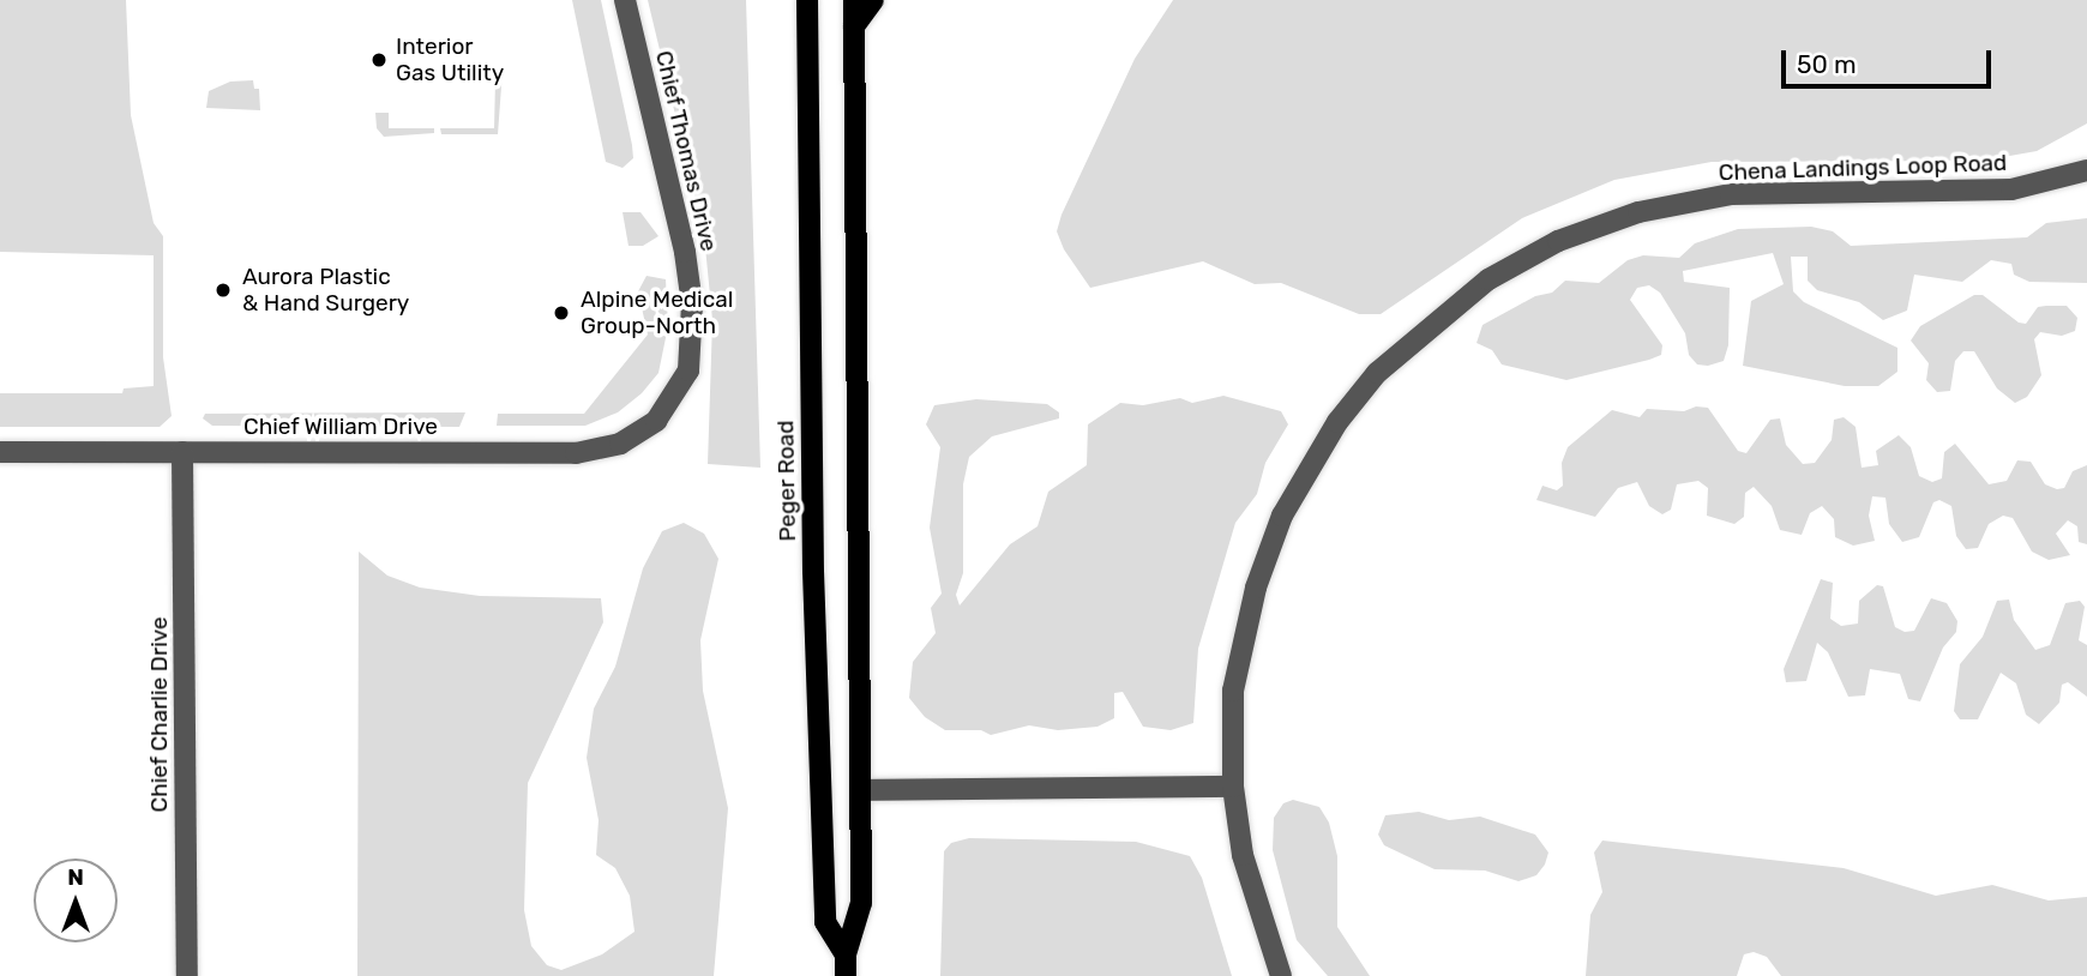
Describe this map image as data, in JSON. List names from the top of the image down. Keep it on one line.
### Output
{"streets":{"main road":["Peger Road"],"street":["Chief Thomas Drive","Chena Landings Loop Road","Chief William Drive","Chief Charlie Drive"]},"crossings":[["Chief Thomas Drive","Chief William Drive"],["Chief William Drive","Chief Charlie Drive"]],"places":["Interior Gas Utility","Aurora Plastic & Hand Surgery","Alpine Medical Group-North"],"scale_bar":"50 m","north":"top"}
